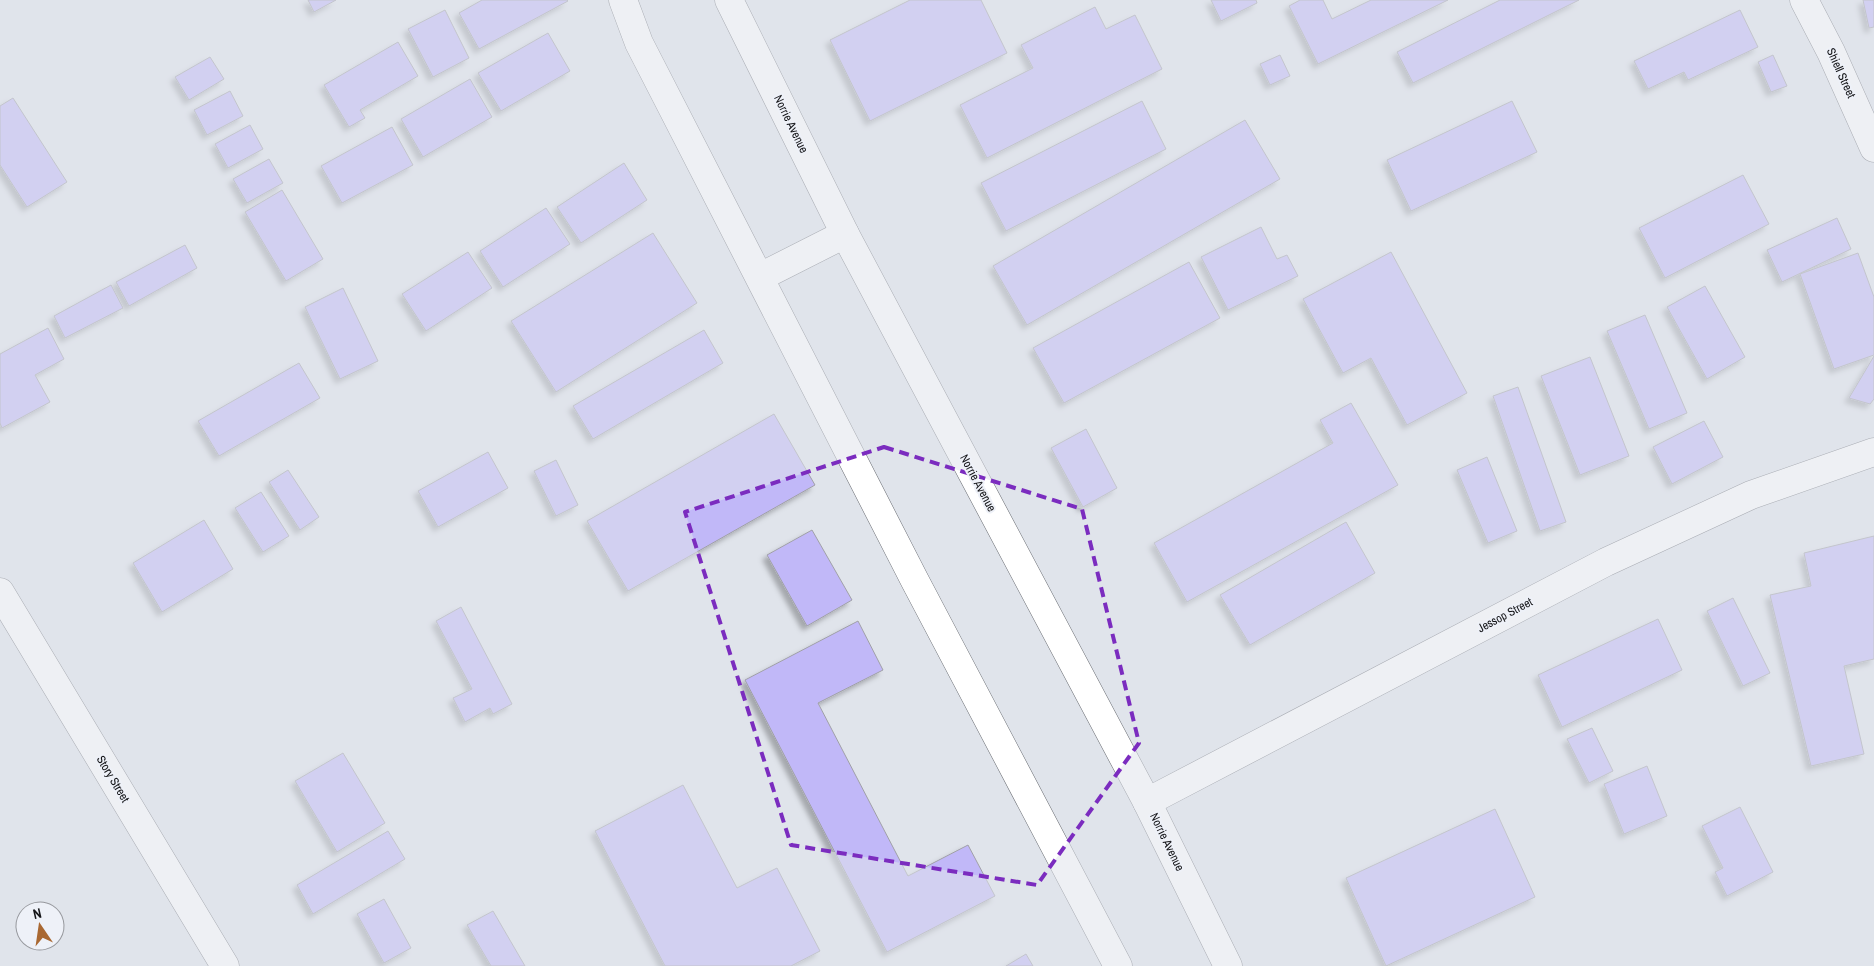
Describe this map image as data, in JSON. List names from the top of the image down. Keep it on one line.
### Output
{"streets":{"main road":["Shiell Street","Norrie Avenue","Jessop Street","Story Street"]},"crossings":[["Norrie Avenue","Jessop Street"]],"north":"top"}
